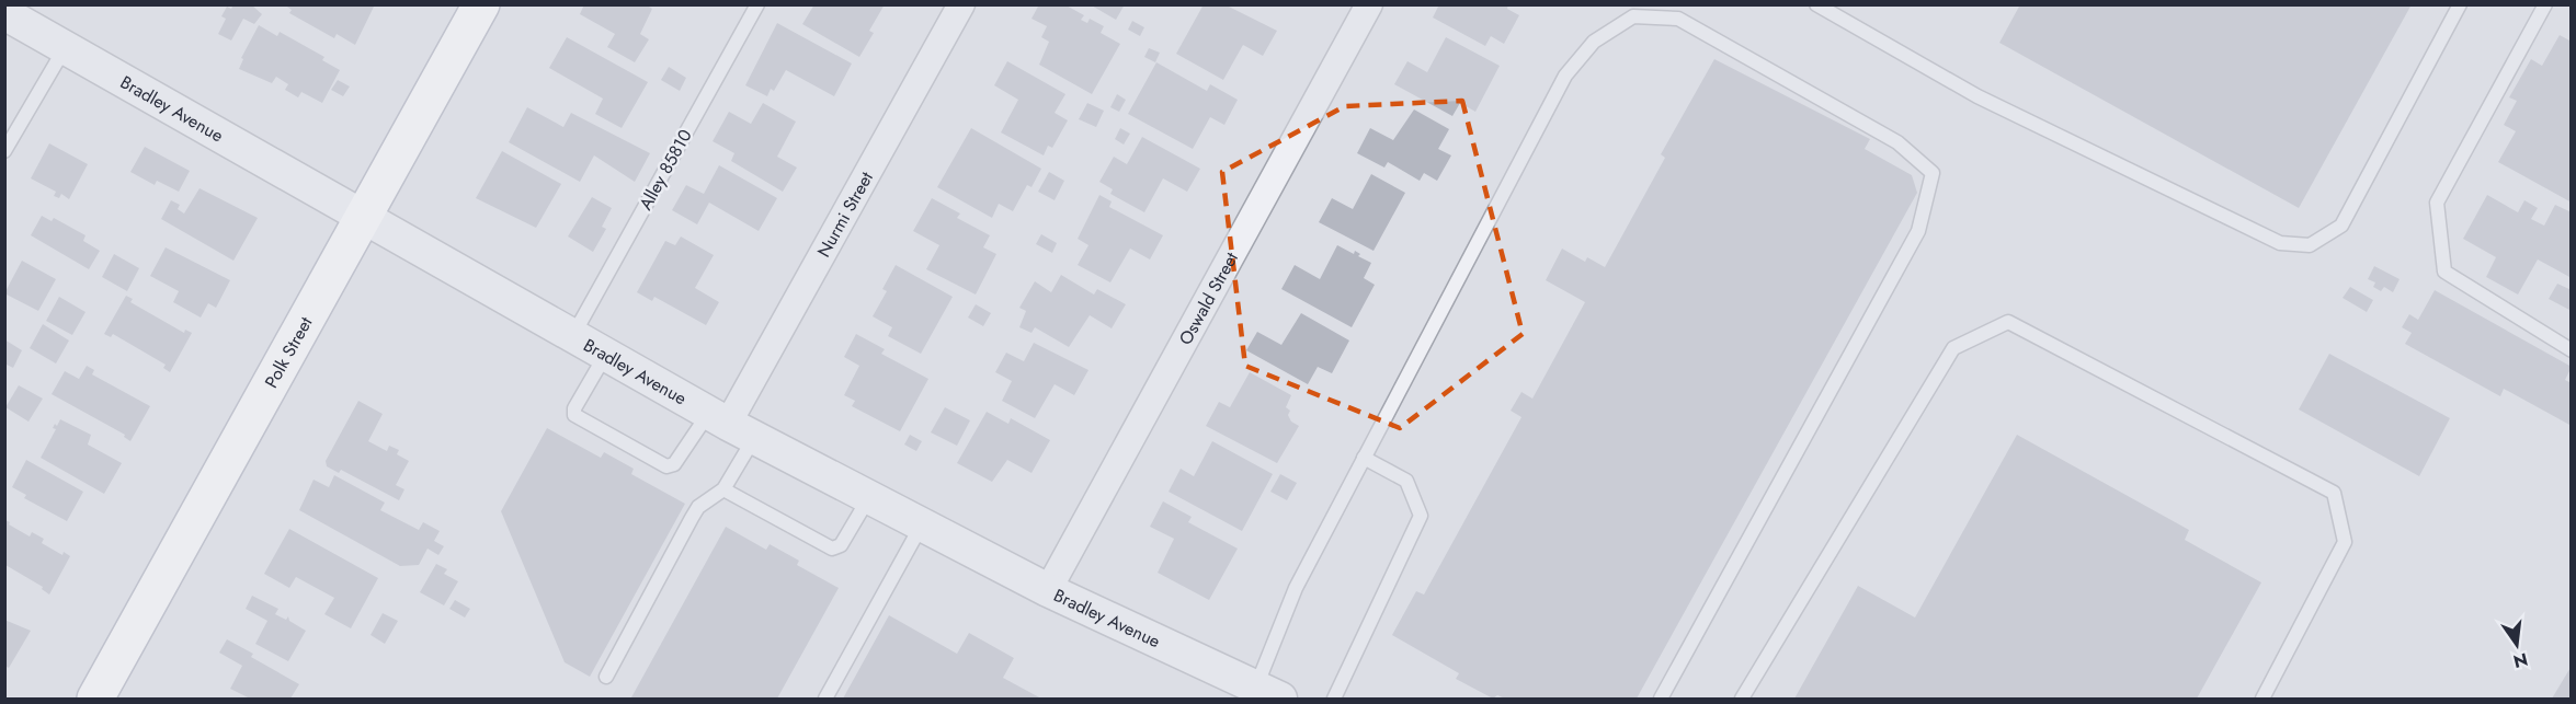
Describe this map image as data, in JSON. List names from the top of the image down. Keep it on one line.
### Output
{"streets":{"main road":["Polk Street"],"street":["Bradley Avenue","Nurmi Street","Oswald Street"],"lane":["Alley 85810"]},"crossings":[["Bradley Avenue","Alley 85810"],["Bradley Avenue","Nurmi Street"],["Bradley Avenue","Oswald Street"],["Bradley Avenue","Polk Street"]],"north":"bottom"}
